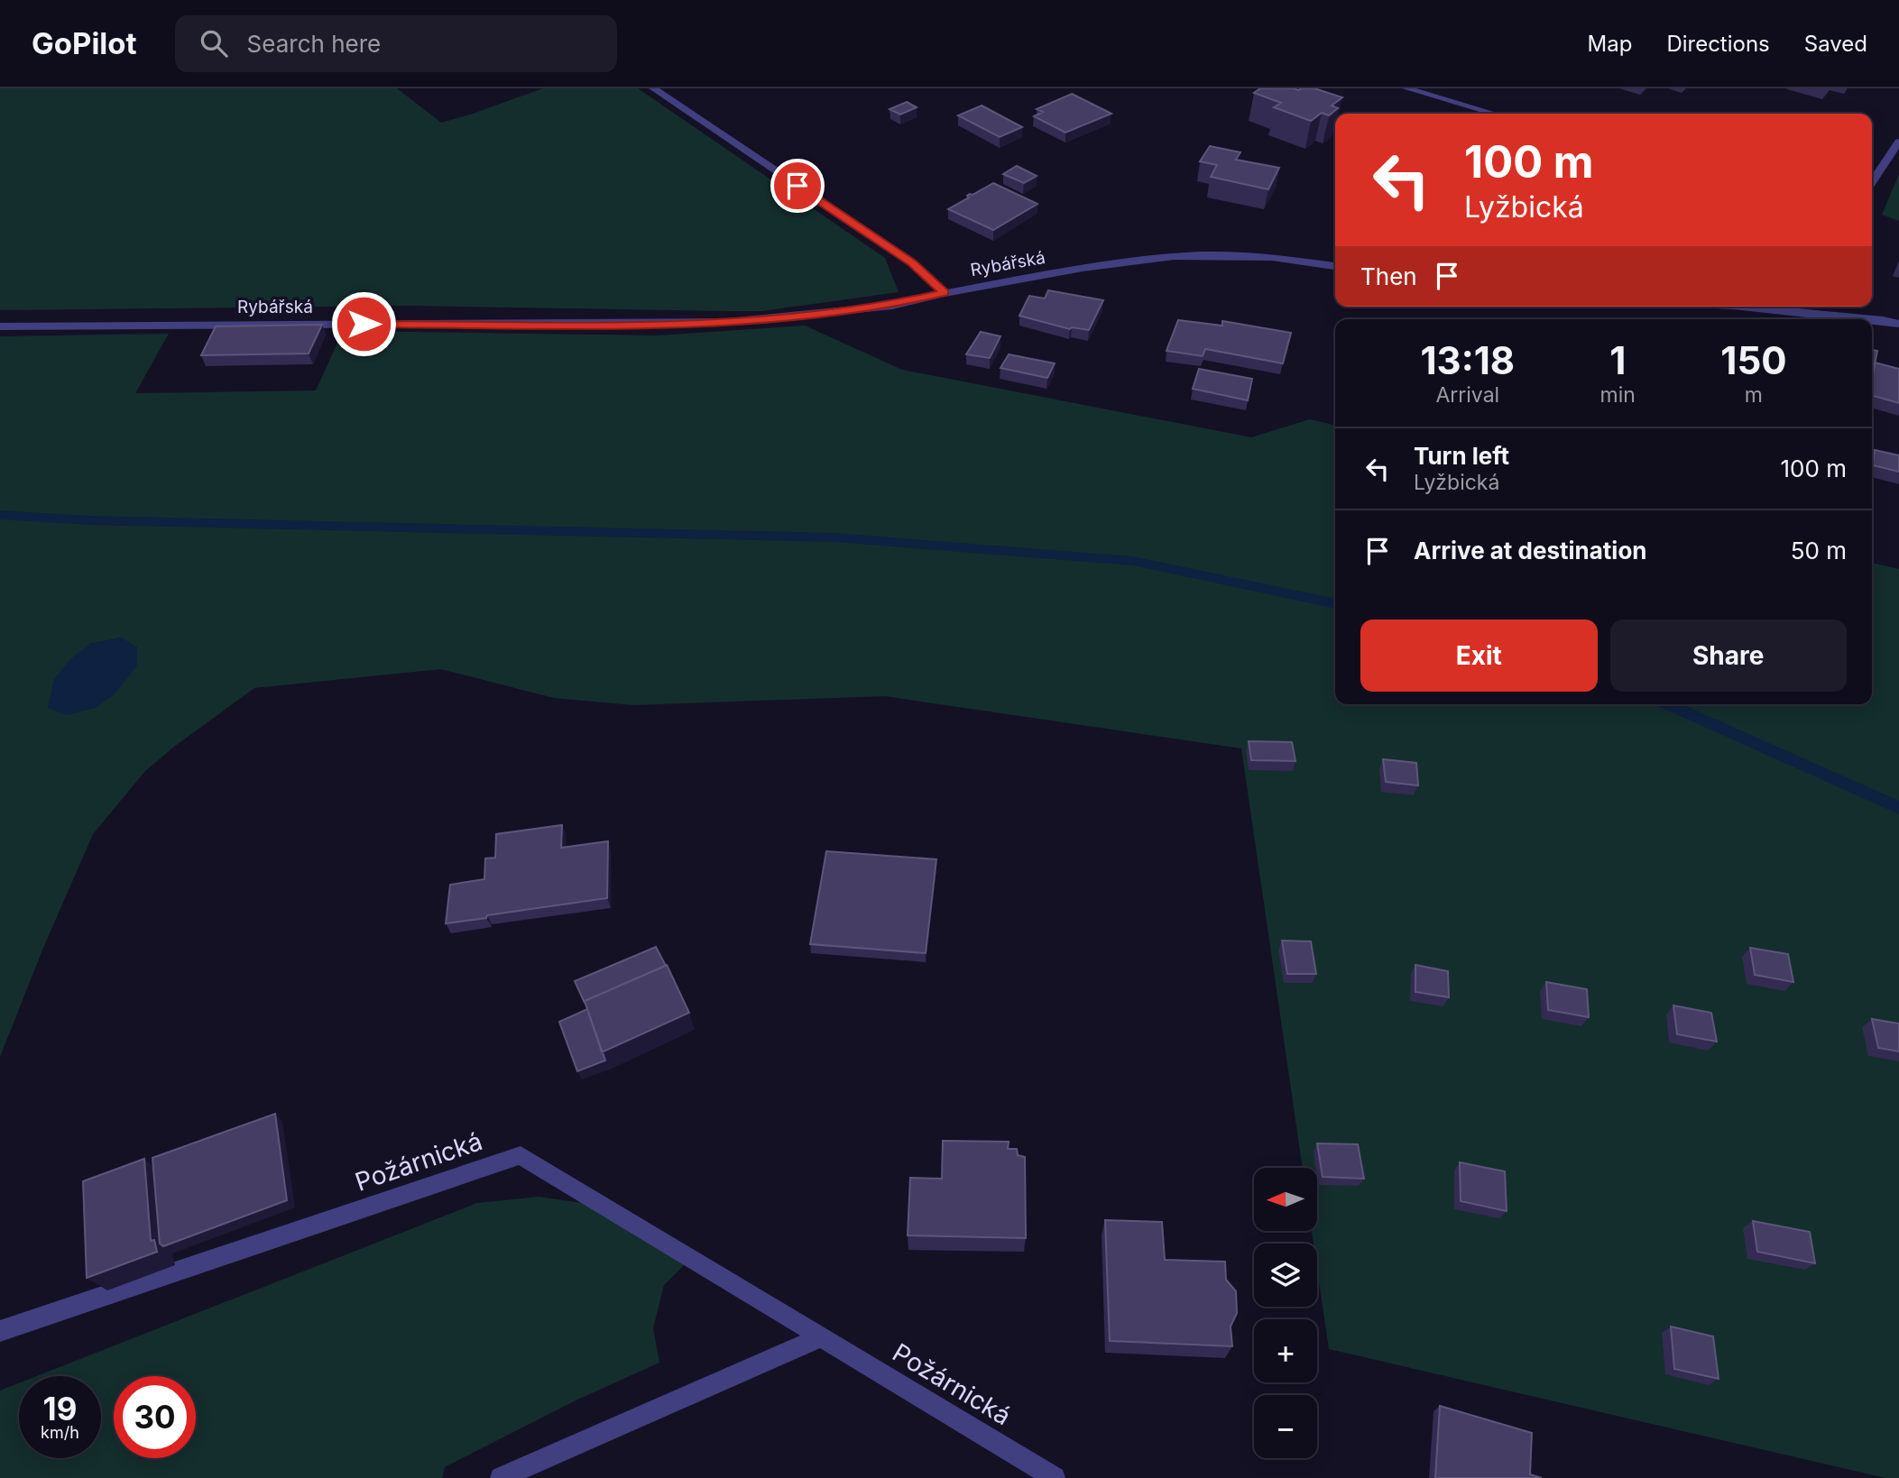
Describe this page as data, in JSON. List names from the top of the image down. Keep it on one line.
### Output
{"streets":{"street":["Rybářská","Požárnická"]},"north":"left","page":{"header":"GoPilot","search":"Search here","nav":["Map","Directions","Saved"],"turn":["100 m","Lyžbická"],"then":"Then","eta":["13:18","Arrival","1","min","150","m"],"list":[{"name":"Turn left","note":"Lyžbická","value":"100 m"},{"name":"Arrive at destination","value":"50 m"}],"buttons":["Exit","Share"],"map_buttons":["+","−"],"speed":"19 km/h","limit":"30"}}
